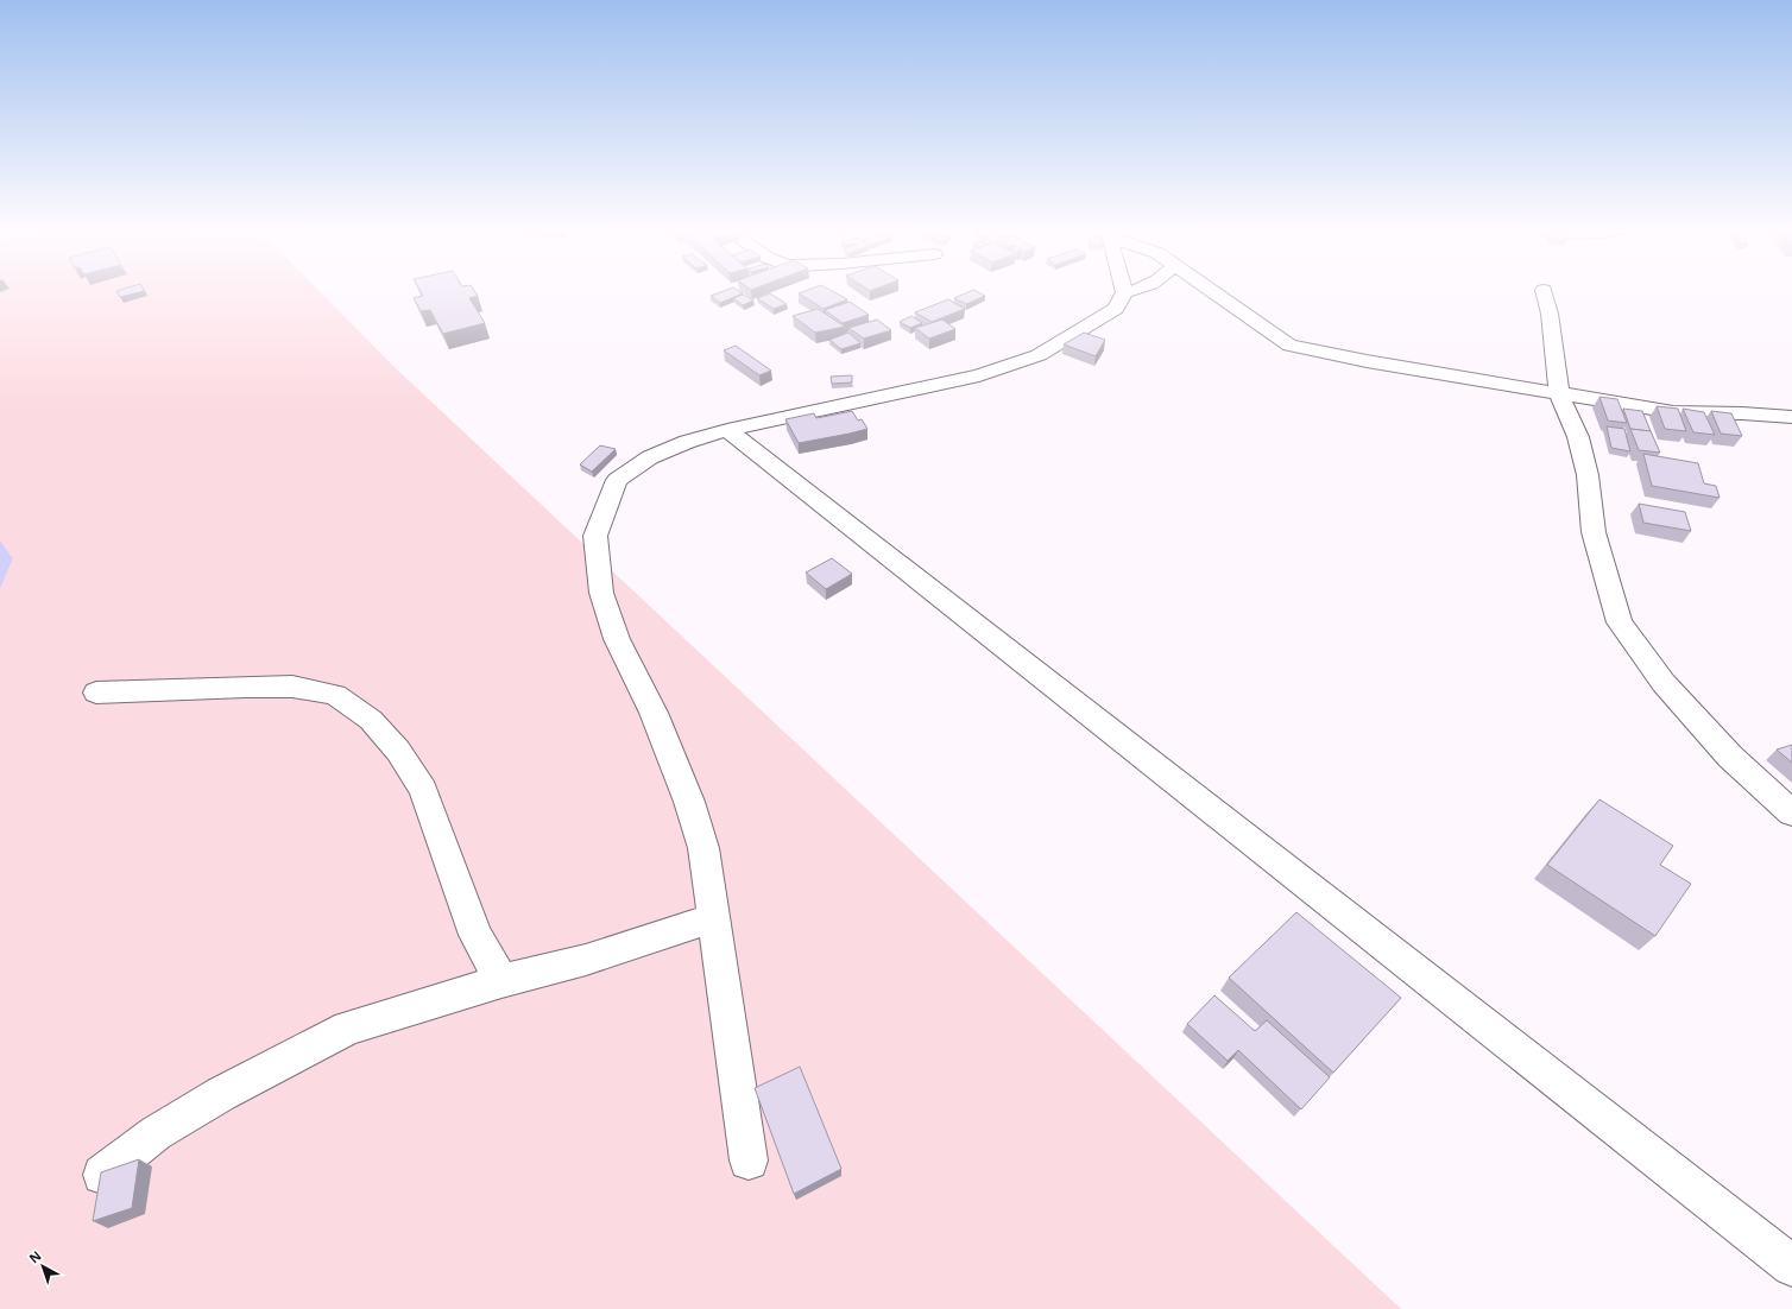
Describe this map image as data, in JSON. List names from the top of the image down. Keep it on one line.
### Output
{"north":"top left"}
